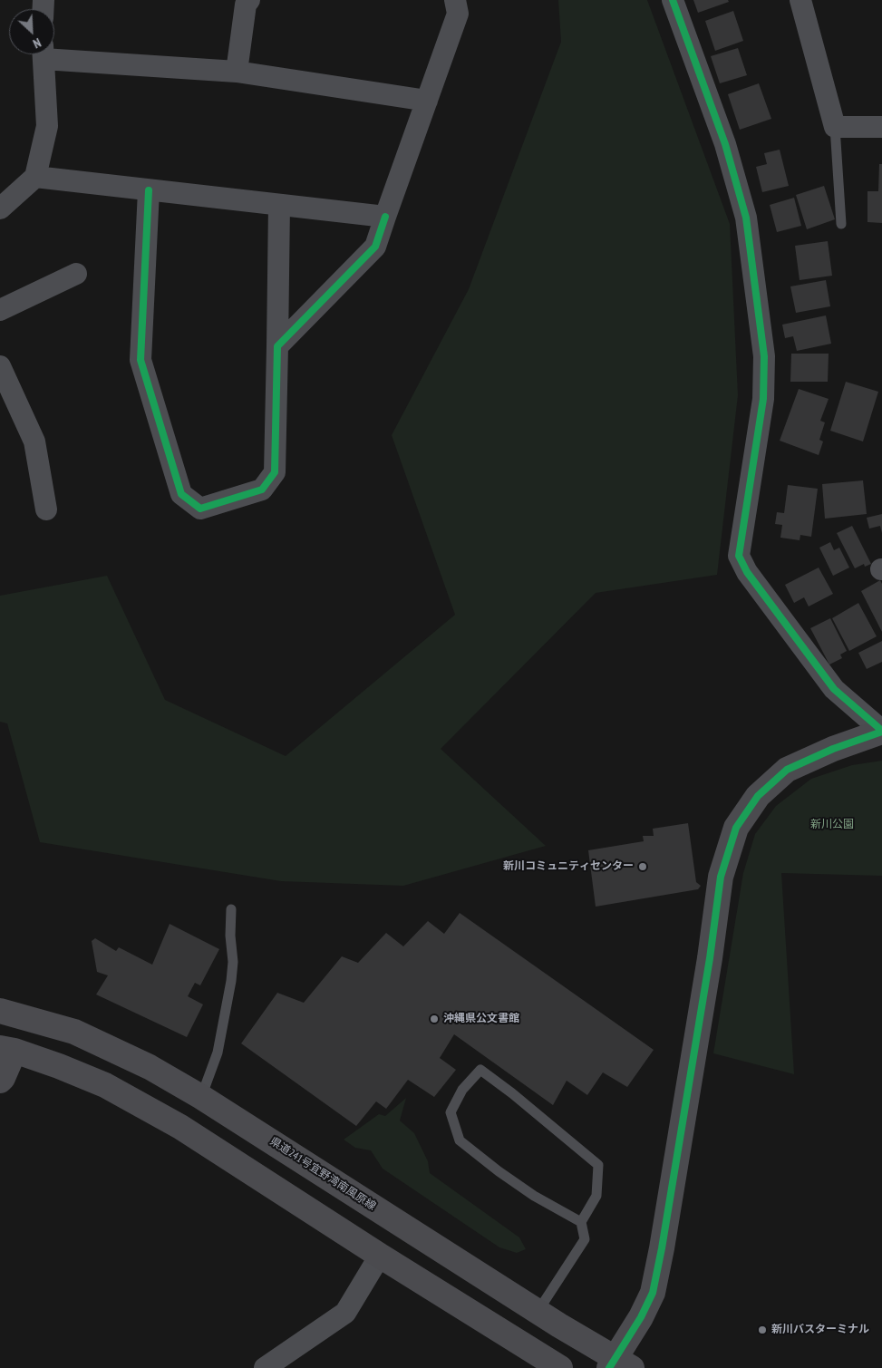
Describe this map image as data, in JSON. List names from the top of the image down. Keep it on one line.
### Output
{"streets":{"main road":["県道241号宜野湾南風原線"]},"parks":["新川公園"],"places":["新川コミュニティセンター","沖縄県公文書館","新川バスターミナル"],"north":"bottom right"}
